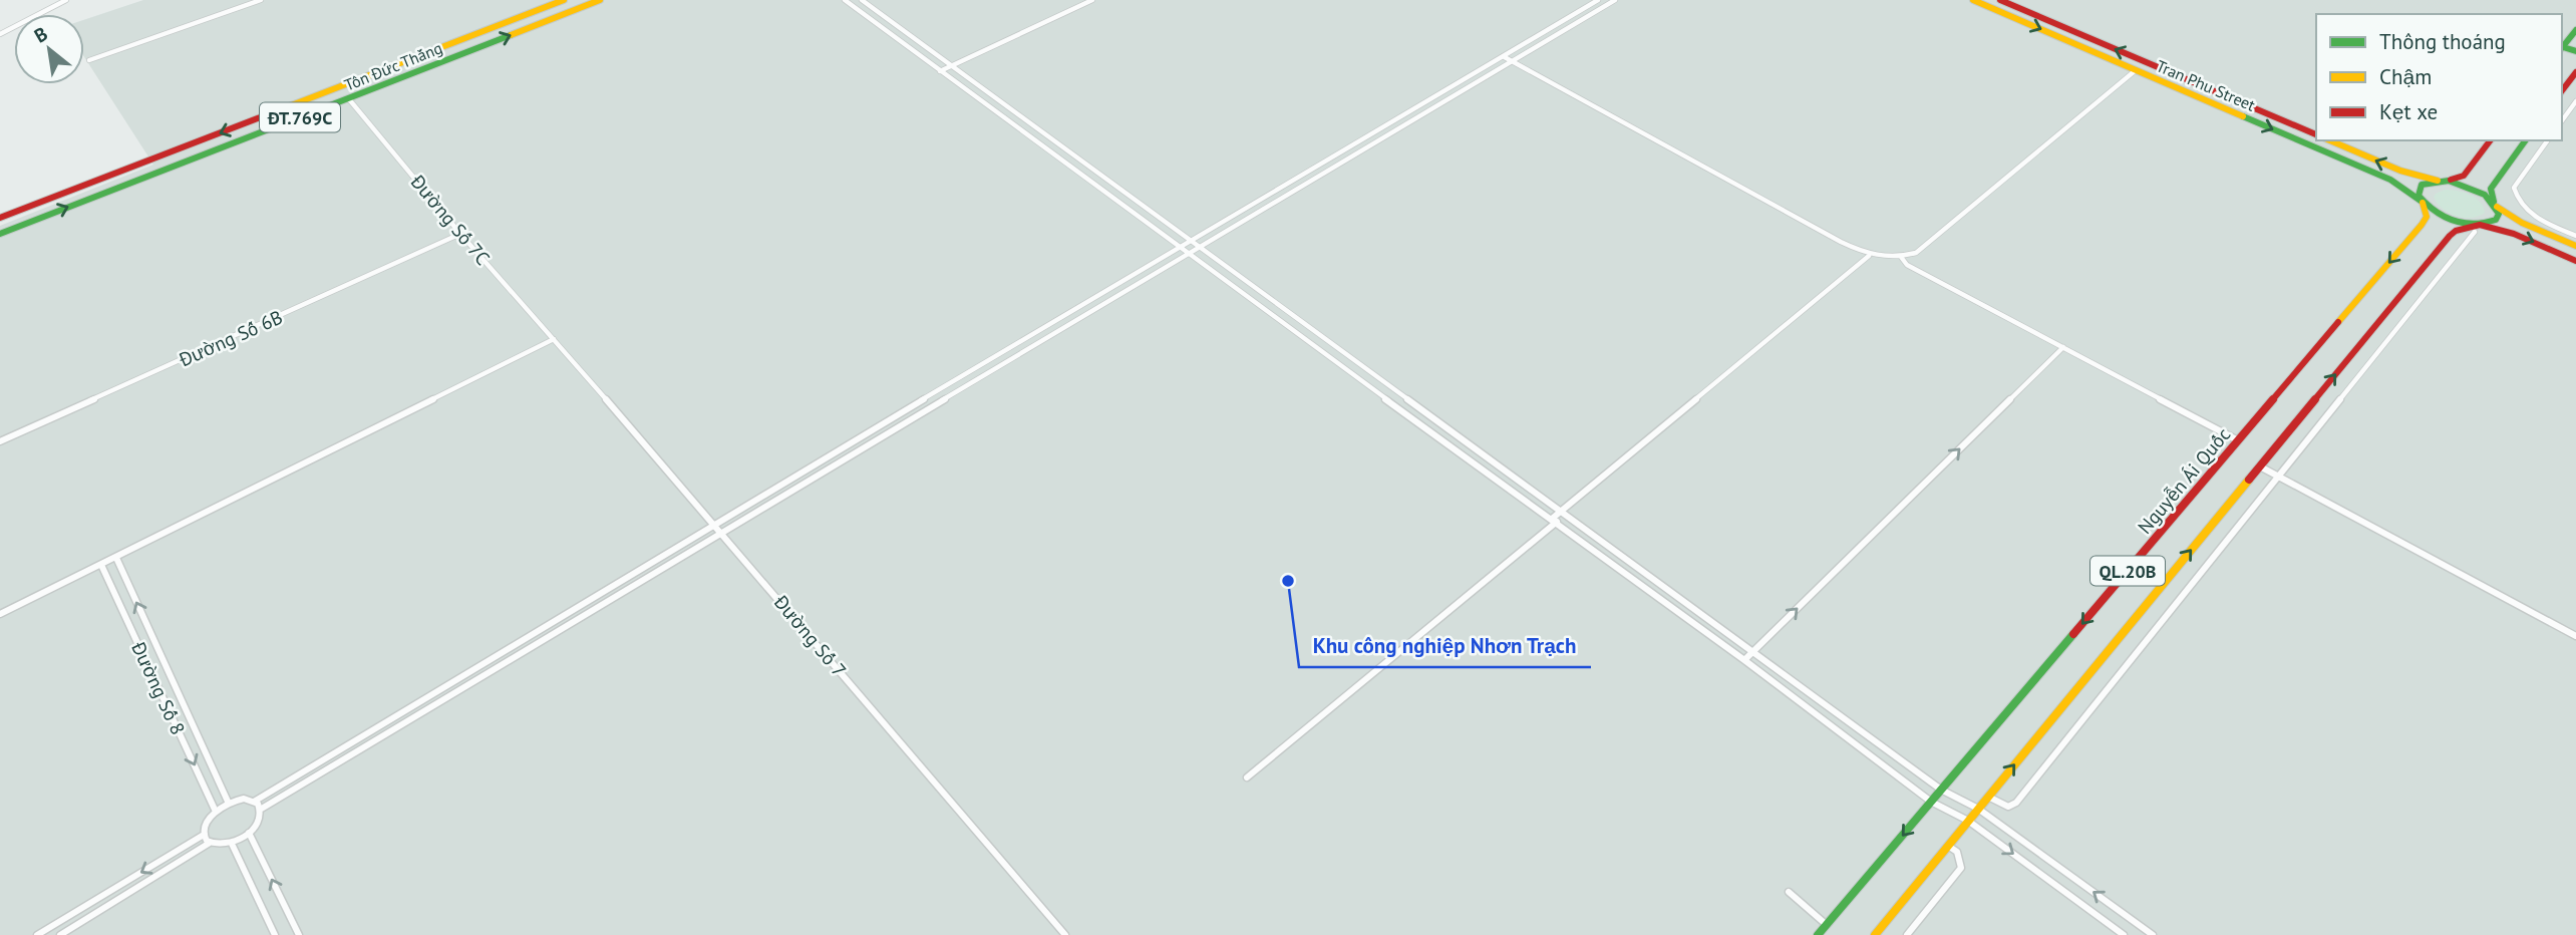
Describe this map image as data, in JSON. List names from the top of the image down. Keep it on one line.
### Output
{"streets":{"main road":["Tôn Đức Thắng","Tran Phu Street","ĐT.769C","Nguyễn Ái Quốc","QL.20B"],"street":["Đường Số 7C","Đường Số 6B","Đường Số 7","Đường Số 8"]},"crossings":[["Tôn Đức Thắng","Đường Số 7C"],["Tran Phu Street","Nguyễn Ái Quốc"],["Tran Phu Street","QL.20B"],["Đường Số 7C","Đường Số 6B"],["Đường Số 7C","Đường Số 7"]],"places":["Khu công nghiệp Nhơn Trạch"],"legend":["Thông thoáng","Chậm","Kẹt xe"],"north":"top left"}
